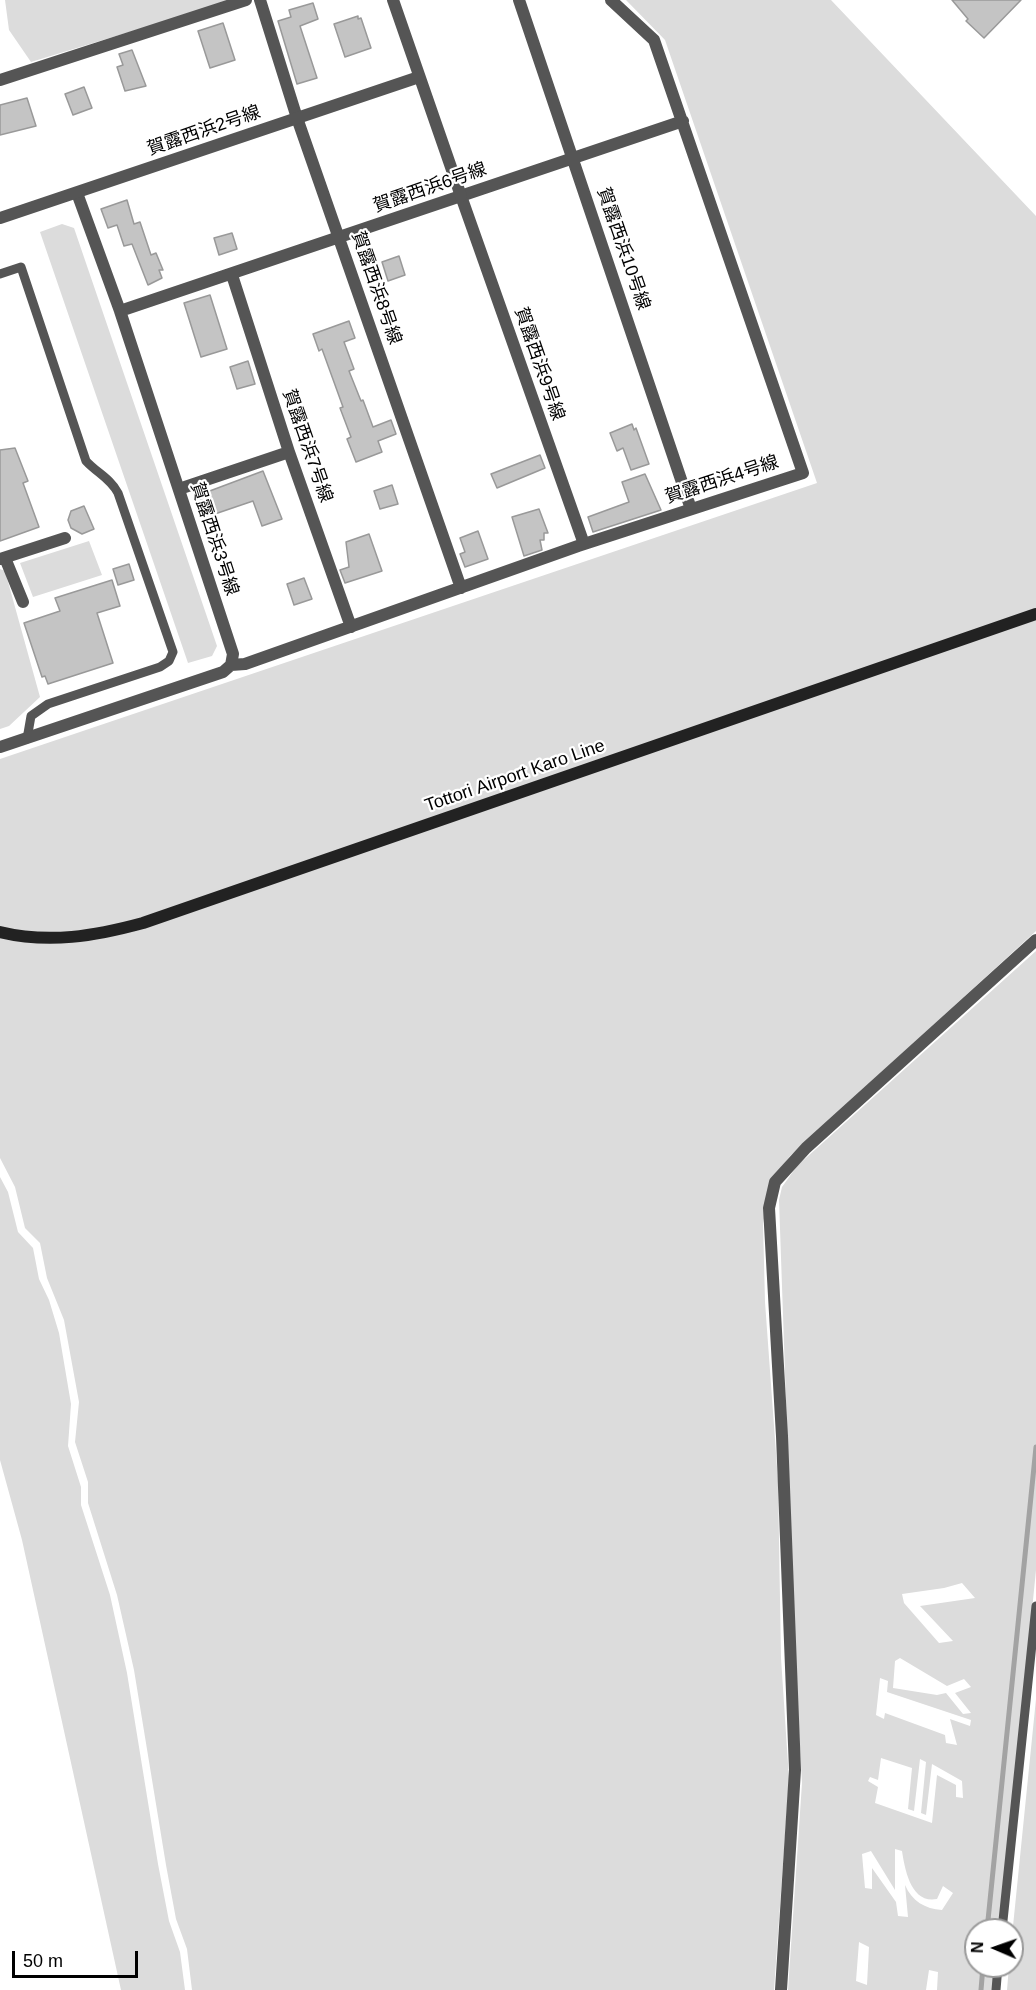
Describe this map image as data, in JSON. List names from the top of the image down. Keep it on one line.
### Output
{"streets":{"main road":["Tottori Airport Karo Line"],"street":["賀露西浜2号線","賀露西浜6号線","賀露西浜10号線","賀露西浜8号線","賀露西浜9号線","賀露西浜7号線","賀露西浜4号線","賀露西浜3号線"]},"crossings":[["賀露西浜2号線","賀露西浜8号線"],["賀露西浜2号線","賀露西浜3号線"],["賀露西浜6号線","賀露西浜10号線"],["賀露西浜6号線","賀露西浜8号線"],["賀露西浜6号線","賀露西浜9号線"],["賀露西浜6号線","賀露西浜7号線"],["賀露西浜6号線","賀露西浜4号線"],["賀露西浜6号線","賀露西浜3号線"],["賀露西浜10号線","賀露西浜4号線"],["賀露西浜8号線","賀露西浜4号線"],["賀露西浜9号線","賀露西浜4号線"],["賀露西浜7号線","賀露西浜4号線"],["賀露西浜4号線","賀露西浜3号線"]],"scale_bar":"50 m","north":"left"}
